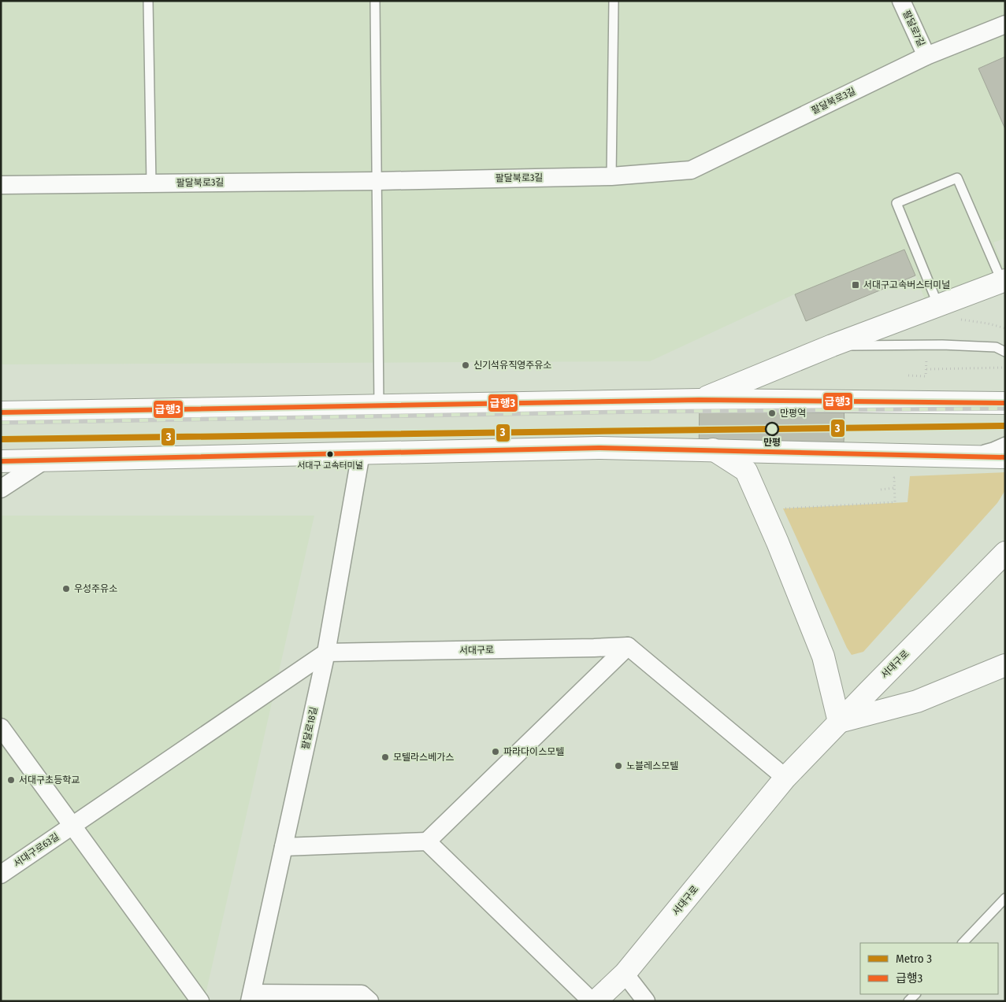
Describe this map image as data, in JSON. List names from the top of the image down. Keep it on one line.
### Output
{"streets":{"main road":["서대구로"],"street":["팔달로7길","팔달북로3길","팔달로18길","서대구로63길"]},"crossings":[["팔달로7길","팔달북로3길"],["서대구로","팔달로18길"],["서대구로","서대구로63길"],["팔달로18길","서대구로63길"]],"places":{"transit":["서대구고속버스터미널"],"other":["신기석유직영주유소","만평역","만평","서대구 고속터미널","우성주유소","파라다이스모텔","모텔라스베가스","노블레스모텔","서대구초등학교"]},"lines":["transit line 급행3","metro line 3"],"legend":["Metro 3","급행3"]}
